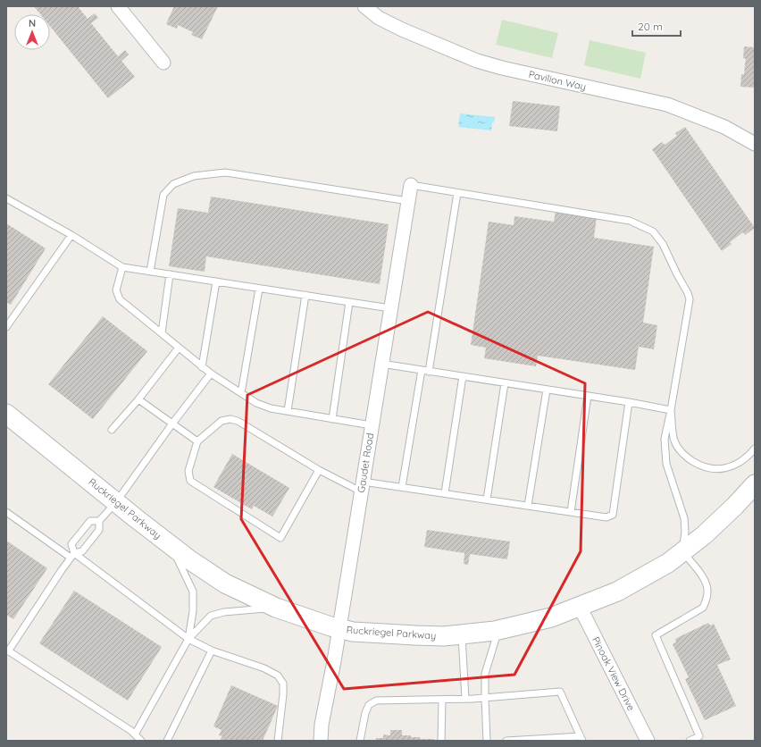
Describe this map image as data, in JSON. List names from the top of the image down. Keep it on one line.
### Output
{"streets":{"main road":["Ruckriegel Parkway"],"street":["Pavilion Way","Gaudet Road","Pinoak View Drive"]},"crossings":[["Gaudet Road","Ruckriegel Parkway"],["Ruckriegel Parkway","Pinoak View Drive"]],"scale_bar":"20 m","north":"top"}
